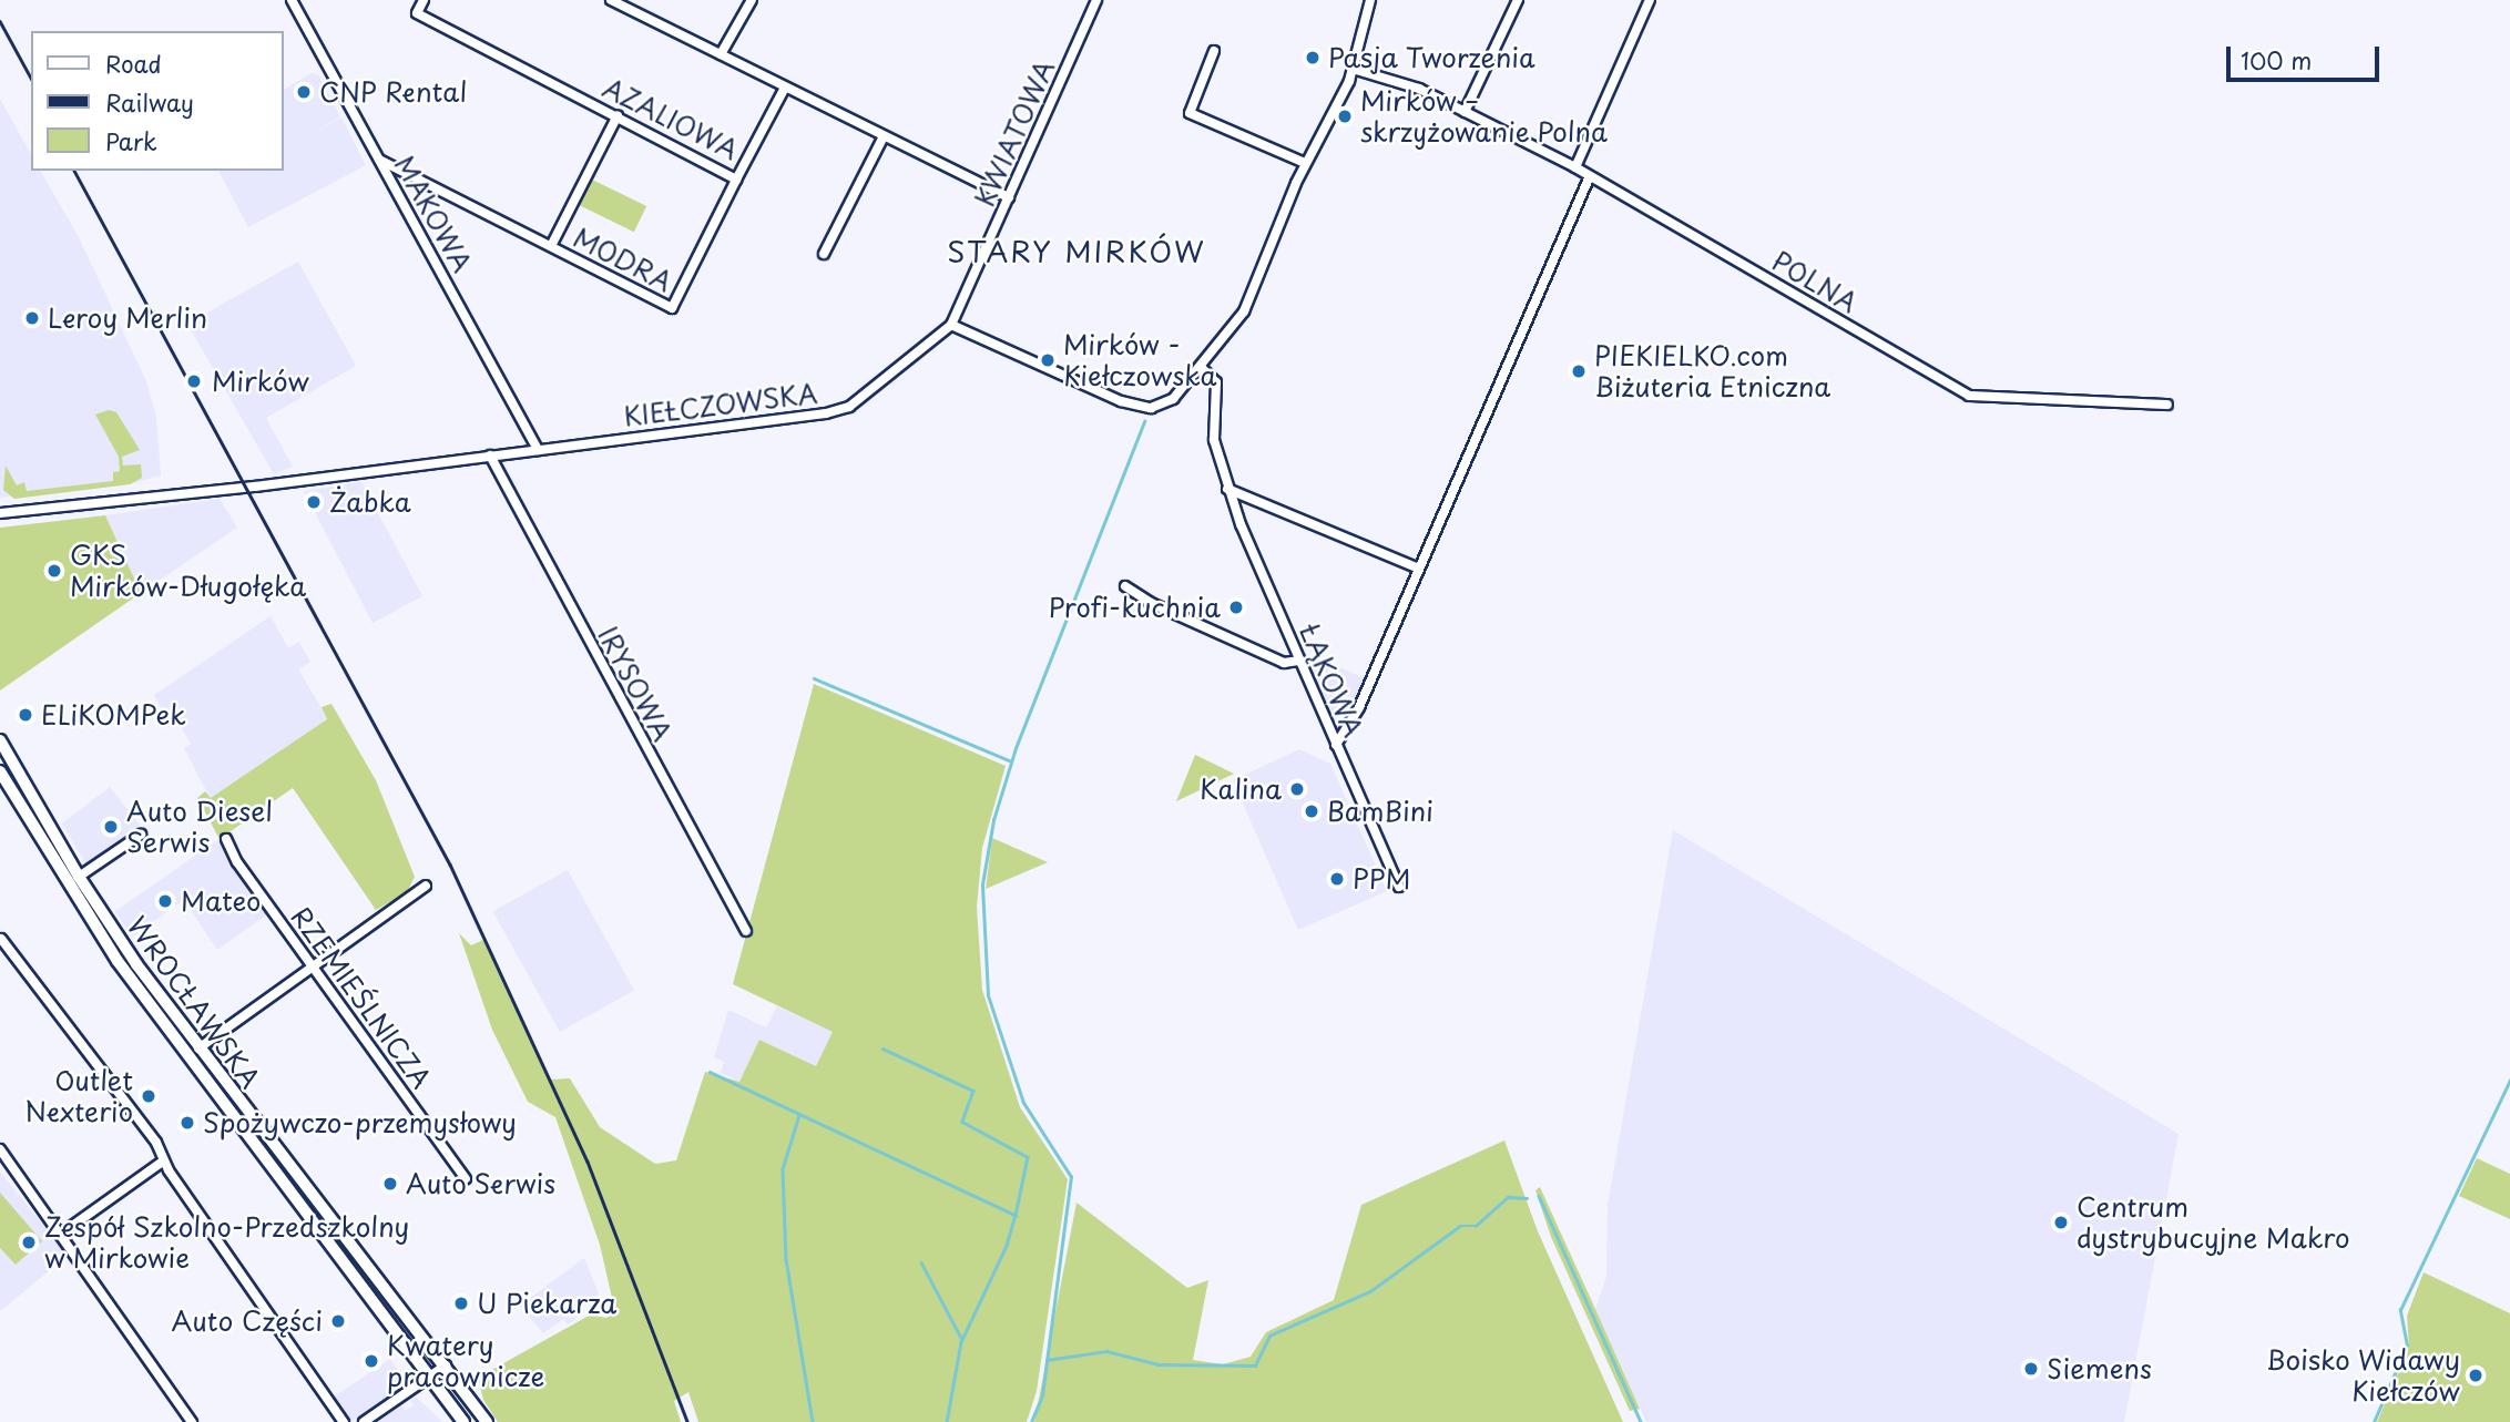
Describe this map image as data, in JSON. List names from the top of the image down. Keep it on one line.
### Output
{"streets":{"main road":["WROCŁAWSKA"],"street":["AZALIOWA","KWIATOWA","MAKOWA","MODRA","POLNA","KIEŁCZOWSKA","ŁĄKOWA","IRYSOWA","RZEMIEŚLNICZA"]},"crossings":[["AZALIOWA","MODRA"],["KWIATOWA","KIEŁCZOWSKA"],["MAKOWA","MODRA"],["MAKOWA","KIEŁCZOWSKA"],["KIEŁCZOWSKA","IRYSOWA"]],"districts":["STARY MIRKÓW"],"places":["Pasja Tworzenia","CNP Rental","Mirków – skrzyżowanie Polna","Leroy Merlin","Mirków - Kiełczowska","PIEKIELKO.com Biżuteria Etniczna","Mirków","Żabka","GKS Mirków-Długołęka","Profi-kuchnia","ELiKOMPek","Kalina","BamBini","Auto Diesel Serwis","PPM","Mateo","Outlet Nexterio","Spożywczo-przemysłowy","Auto Serwis","Centrum dystrybucyjne Makro","Zespół Szkolno-Przedszkolny w Mirkowie","U Piekarza","Auto Części","Kwatery pracownicze","Siemens","Boisko Widawy Kiełczów"],"legend":["Road","Railway","Park"],"scale_bar":"100 m"}
